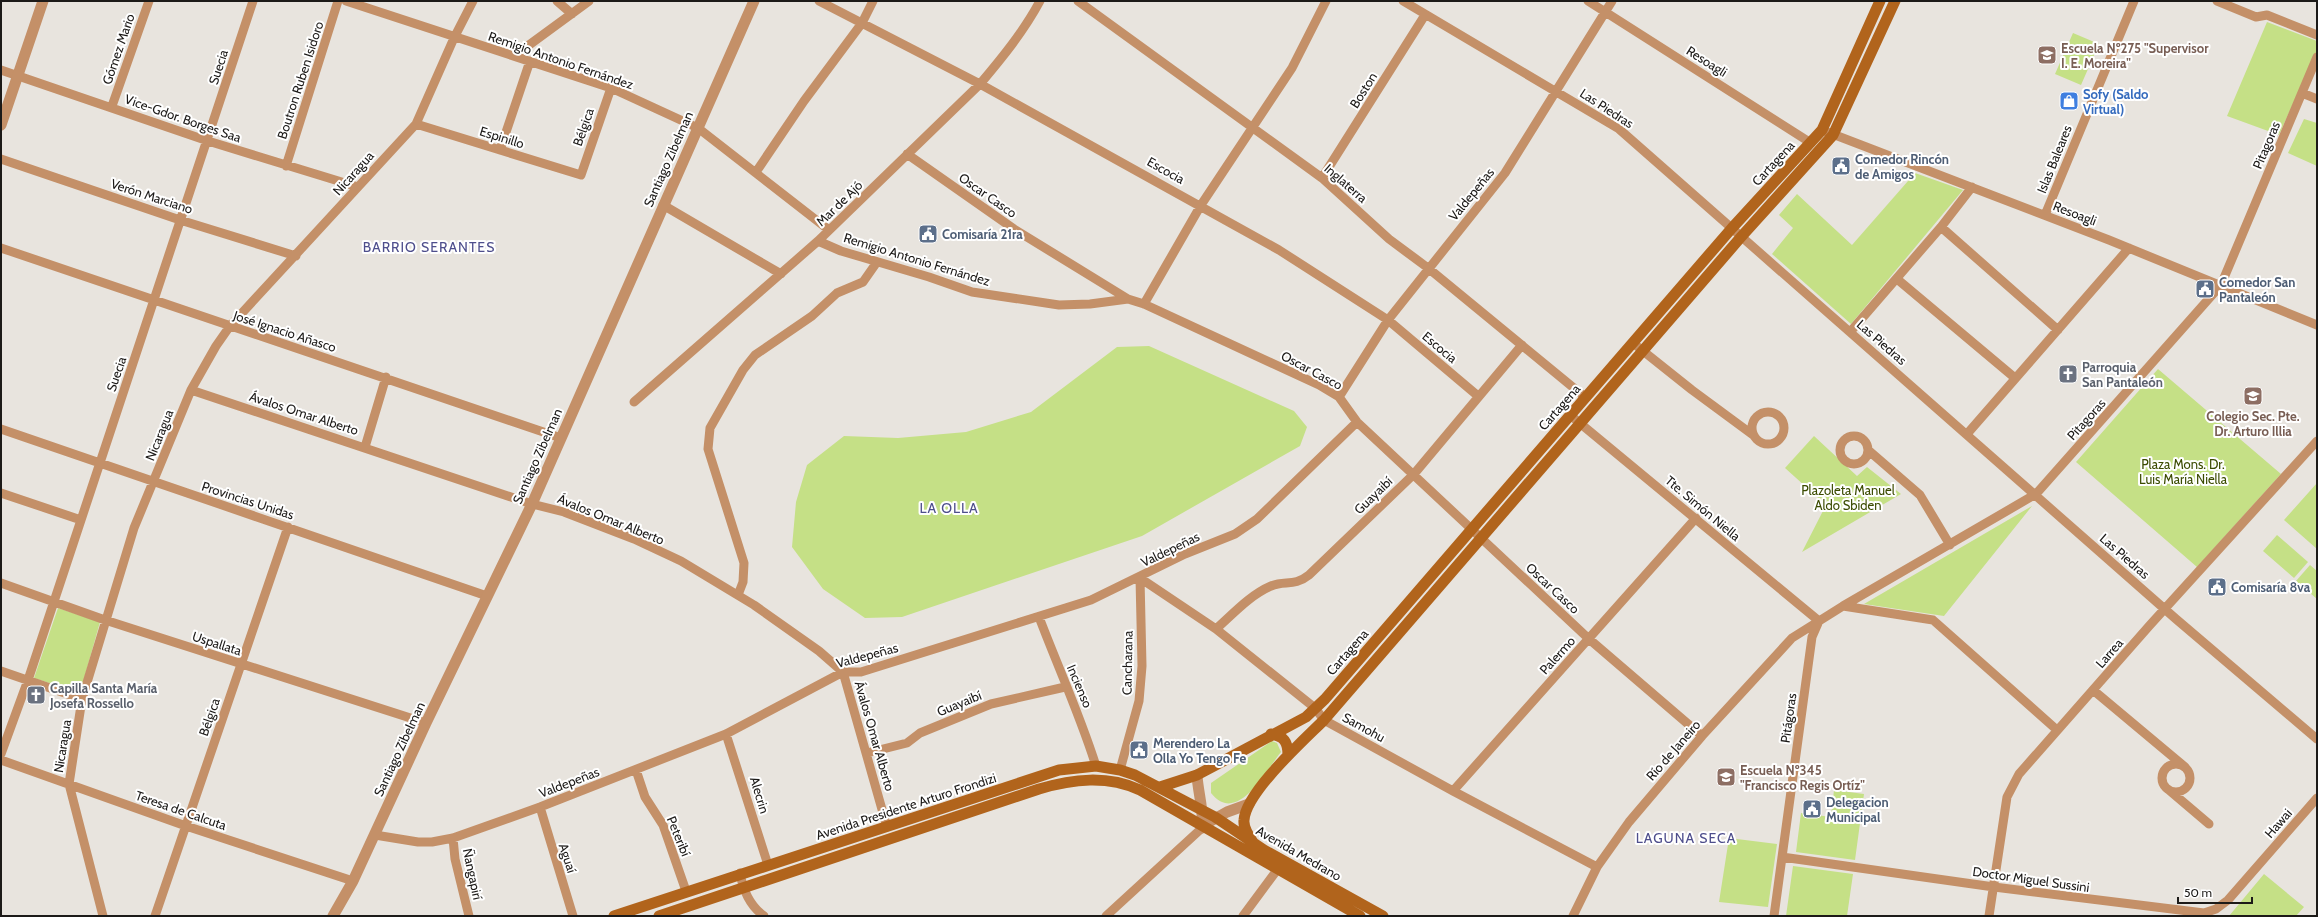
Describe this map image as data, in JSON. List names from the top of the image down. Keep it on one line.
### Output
{"streets":{"main road":["Cartagena","Avenida Presidente Arturo Frondizi","Avenida Medrano"],"street":["Gómez Mario","Remigio Antonio Fernández","Resoagli","Suecia","Boutron Ruben Isidoro","Boston","Las Piedras","Vice-Gdor. Borges Saa","Bélgica","Espinillo","Pitagoras","Santiago Zibelman","Islas Baleares","Escocia","Nicaragua","Inglaterra","Valdepeñas","Oscar Casco","Verón Marciano","Mar de Ajó","José Ignacio Añasco","Ávalos Omar Alberto","Guayaibí","Provincias Unidas","Tte. Simón Niella","Uspallata","Larrea","Palermo","Cancharana","Incienso","Pitágoras","Samohu","Río de Janeiro","Alecrin","Teresa de Calcuta","Hawai","Peteribí","Aguaí","Ñangapirí","Doctor Miguel Sussini"]},"crossings":[["Gómez Mario","Vice-Gdor. Borges Saa"],["Remigio Antonio Fernández","Bélgica"],["Remigio Antonio Fernández","Santiago Zibelman"],["Remigio Antonio Fernández","Nicaragua"],["Remigio Antonio Fernández","Oscar Casco"],["Remigio Antonio Fernández","Mar de Ajó"],["Resoagli","Pitagoras"],["Resoagli","Islas Baleares"],["Resoagli","Cartagena"],["Resoagli","Valdepeñas"],["Suecia","Vice-Gdor. Borges Saa"],["Suecia","Verón Marciano"],["Suecia","José Ignacio Añasco"],["Suecia","Provincias Unidas"],["Suecia","Uspallata"],["Boutron Ruben Isidoro","Vice-Gdor. Borges Saa"],["Boston","Las Piedras"],["Boston","Inglaterra"],["Las Piedras","Pitagoras"],["Las Piedras","Cartagena"],["Las Piedras","Valdepeñas"],["Las Piedras","Larrea"],["Vice-Gdor. Borges Saa","Nicaragua"],["Bélgica","Espinillo"],["Bélgica","Provincias Unidas"],["Bélgica","Uspallata"],["Bélgica","Teresa de Calcuta"],["Espinillo","Nicaragua"],["Pitagoras","Tte. Simón Niella"],["Pitagoras","Pitágoras"],["Pitagoras","Río de Janeiro"],["Santiago Zibelman","Valdepeñas"],["Santiago Zibelman","José Ignacio Añasco"],["Santiago Zibelman","Ávalos Omar Alberto"],["Santiago Zibelman","Provincias Unidas"],["Santiago Zibelman","Uspallata"],["Santiago Zibelman","Teresa de Calcuta"],["Cartagena","Inglaterra"],["Cartagena","Oscar Casco"],["Cartagena","Tte. Simón Niella"],["Cartagena","Samohu"],["Cartagena","Avenida Presidente Arturo Frondizi"],["Cartagena","Avenida Medrano"],["Escocia","Valdepeñas"],["Escocia","Mar de Ajó"],["Escocia","Guayaibí"],["Nicaragua","Verón Marciano"],["Nicaragua","José Ignacio Añasco"],["Nicaragua","Ávalos Omar Alberto"],["Nicaragua","Provincias Unidas"],["Nicaragua","Uspallata"],["Nicaragua","Teresa de Calcuta"],["Inglaterra","Valdepeñas"],["Inglaterra","Guayaibí"],["Valdepeñas","Oscar Casco"],["Valdepeñas","Ávalos Omar Alberto"],["Valdepeñas","Cancharana"],["Valdepeñas","Incienso"],["Valdepeñas","Samohu"],["Valdepeñas","Alecrin"],["Valdepeñas","Peteribí"],["Valdepeñas","Aguaí"],["Valdepeñas","Ñangapirí"],["Oscar Casco","Mar de Ajó"],["Oscar Casco","Guayaibí"],["Oscar Casco","Palermo"],["Oscar Casco","Río de Janeiro"],["Ávalos Omar Alberto","Guayaibí"],["Ávalos Omar Alberto","Avenida Presidente Arturo Frondizi"],["Guayaibí","Incienso"],["Guayaibí","Samohu"],["Tte. Simón Niella","Palermo"],["Tte. Simón Niella","Pitágoras"],["Tte. Simón Niella","Río de Janeiro"],["Larrea","Doctor Miguel Sussini"],["Palermo","Samohu"],["Cancharana","Samohu"],["Cancharana","Avenida Presidente Arturo Frondizi"],["Incienso","Avenida Presidente Arturo Frondizi"],["Pitágoras","Río de Janeiro"],["Pitágoras","Doctor Miguel Sussini"],["Samohu","Río de Janeiro"],["Alecrin","Avenida Presidente Arturo Frondizi"],["Avenida Presidente Arturo Frondizi","Peteribí"],["Avenida Presidente Arturo Frondizi","Avenida Medrano"],["Hawai","Doctor Miguel Sussini"]],"districts":["BARRIO SERANTES","LA OLLA","LAGUNA SECA"],"parks":["Plaza Mons. Dr. Luis María Niella","Plazoleta Manuel Aldo Sbiden"],"places":{"school or university":["Escuela Nº275 \"Supervisor I. E. Moreira\"","Colegio Sec. Pte. Dr. Arturo Illia","Escuela Nº345 \"Francisco Regis Ortíz\""],"shop":["Sofy (Saldo Virtual)"],"public building":["Comedor Rincón de Amigos","Comisaría 21ra","Comedor San Pantaleón","Comisaría 8va","Merendero La Olla Yo Tengo Fe","Delegacion Municipal"],"church":["Parroquia San Pantaleón","Capilla Santa María Josefa Rossello"]},"scale_bar":"50 m"}
